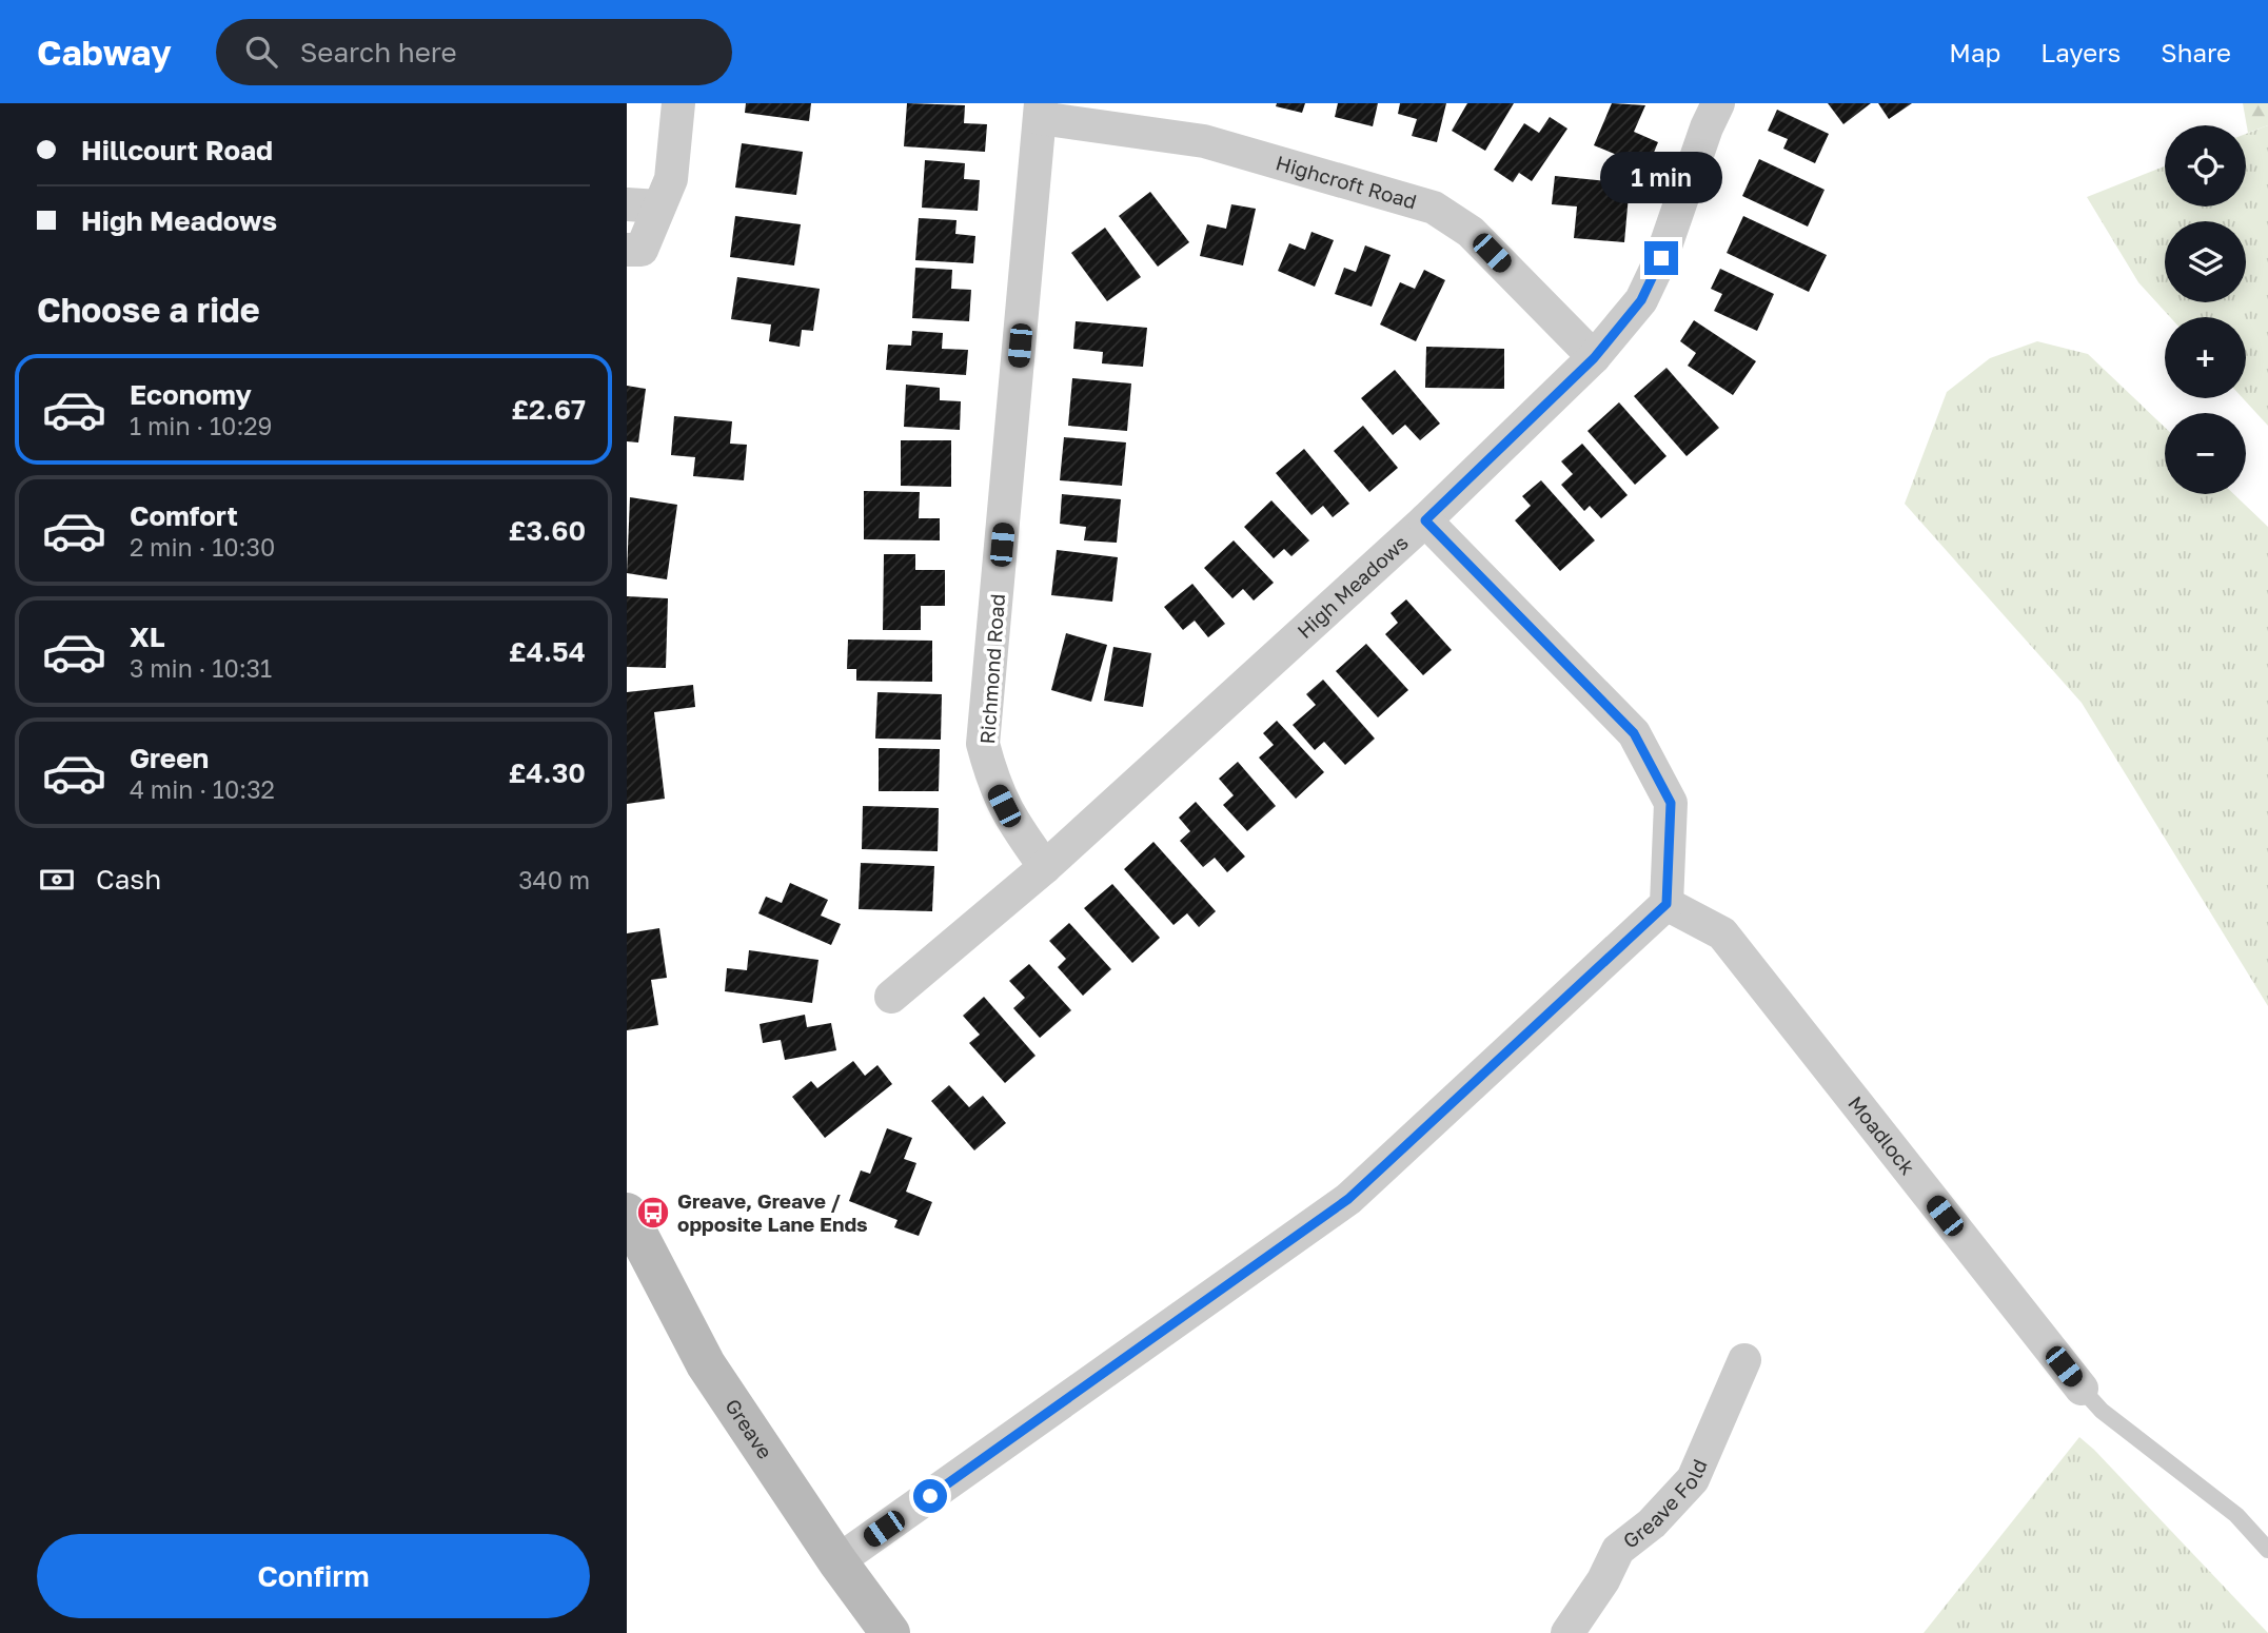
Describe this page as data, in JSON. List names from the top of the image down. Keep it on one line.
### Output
{"streets":{"street":["Highcroft Road","High Meadows","Richmond Road","Moadlock","Greave","Greave Fold"]},"crossings":[["Highcroft Road","High Meadows"],["Highcroft Road","Richmond Road"],["High Meadows","Richmond Road"]],"places":{"bus stop":["Greave, Greave / opposite Lane Ends"]},"page":{"header":"Cabway","search":"Search here","nav":["Map","Layers","Share"],"banner":["Hillcourt Road","High Meadows"],"map_buttons":["+","−"],"bubble":"1 min","heading":"Choose a ride","list":[{"name":"Economy","note":"1 min · 10:29","value":"£2.67"},{"name":"Comfort","note":"2 min · 10:30","value":"£3.60"},{"name":"XL","note":"3 min · 10:31","value":"£4.54"},{"name":"Green","note":"4 min · 10:32","value":"£4.30"}],"pay":["Cash","340 m"],"buttons":"Confirm"}}
